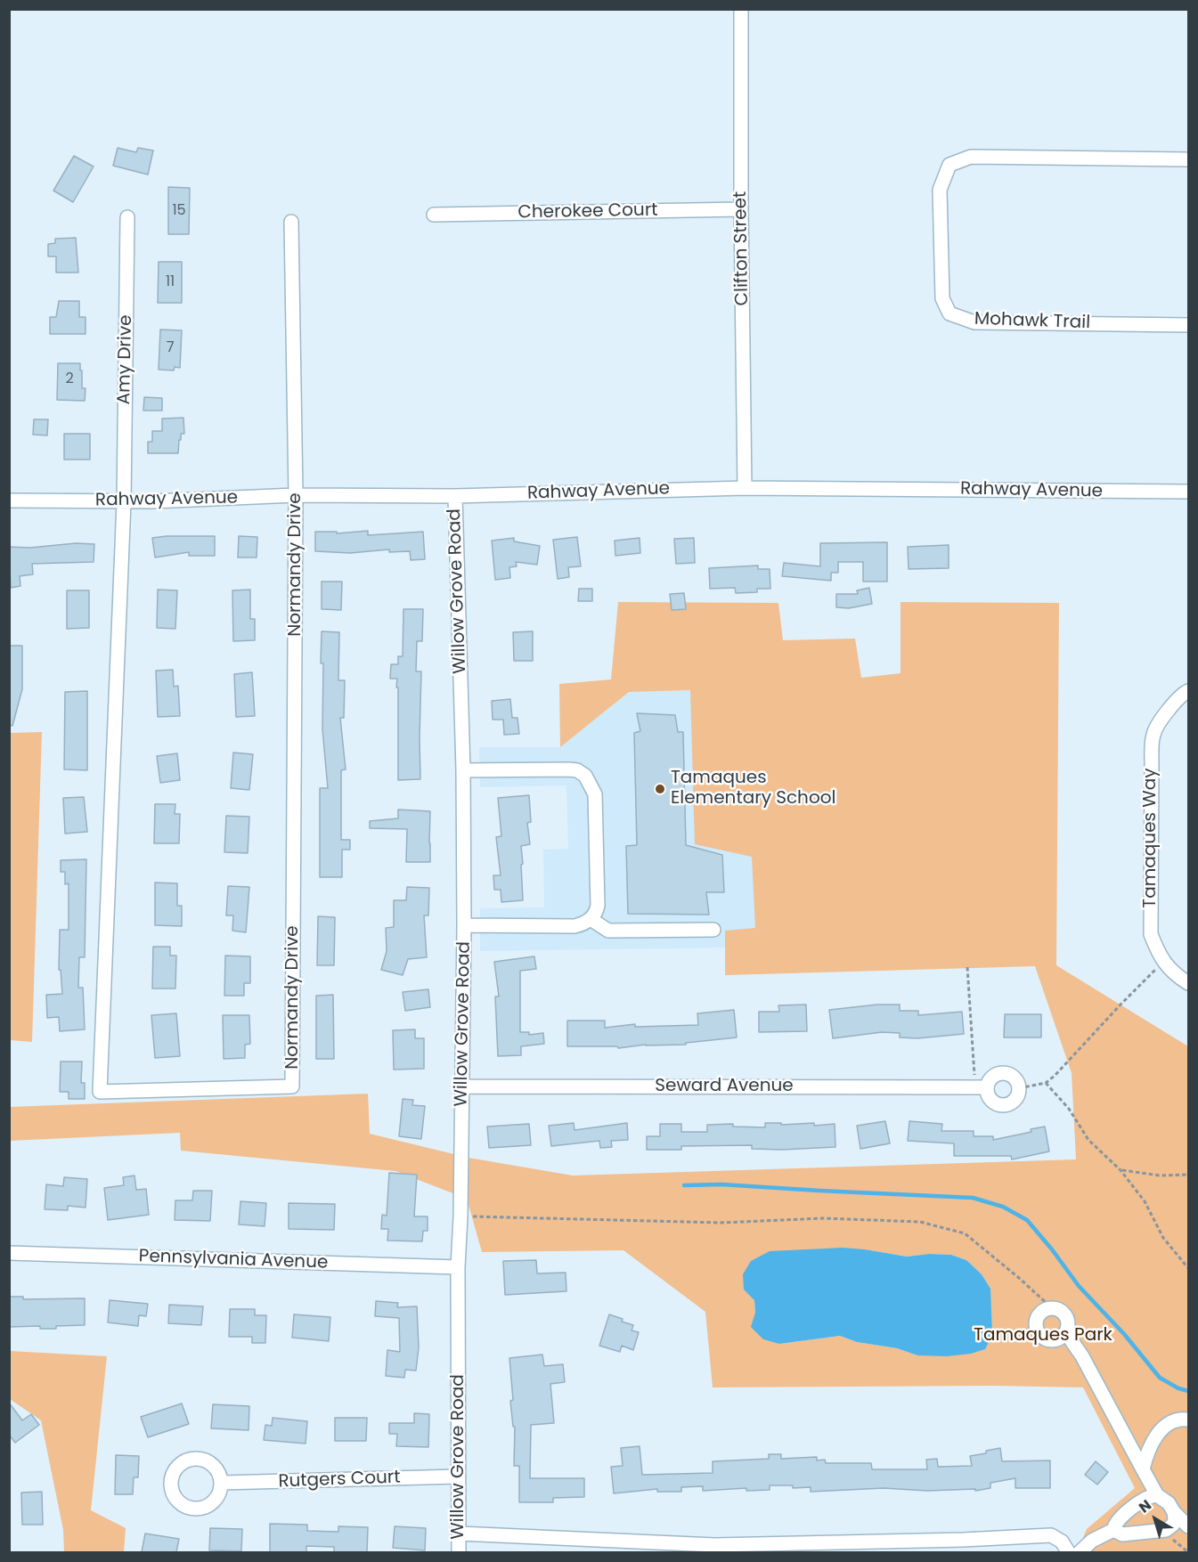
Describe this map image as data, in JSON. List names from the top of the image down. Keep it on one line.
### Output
{"streets":{"street":["Cherokee Court","Clifton Street","Mohawk Trail","Amy Drive","Rahway Avenue","Normandy Drive","Willow Grove Road","Tamaques Way","Seward Avenue","Pennsylvania Avenue","Rutgers Court"]},"crossings":[["Cherokee Court","Clifton Street"],["Clifton Street","Rahway Avenue"],["Amy Drive","Rahway Avenue"],["Amy Drive","Normandy Drive"],["Rahway Avenue","Normandy Drive"],["Rahway Avenue","Willow Grove Road"],["Willow Grove Road","Seward Avenue"],["Willow Grove Road","Pennsylvania Avenue"],["Willow Grove Road","Rutgers Court"]],"parks":["Tamaques Park"],"places":["Tamaques Elementary School"],"house_numbers":["15","11","7","2"],"north":"top left"}
